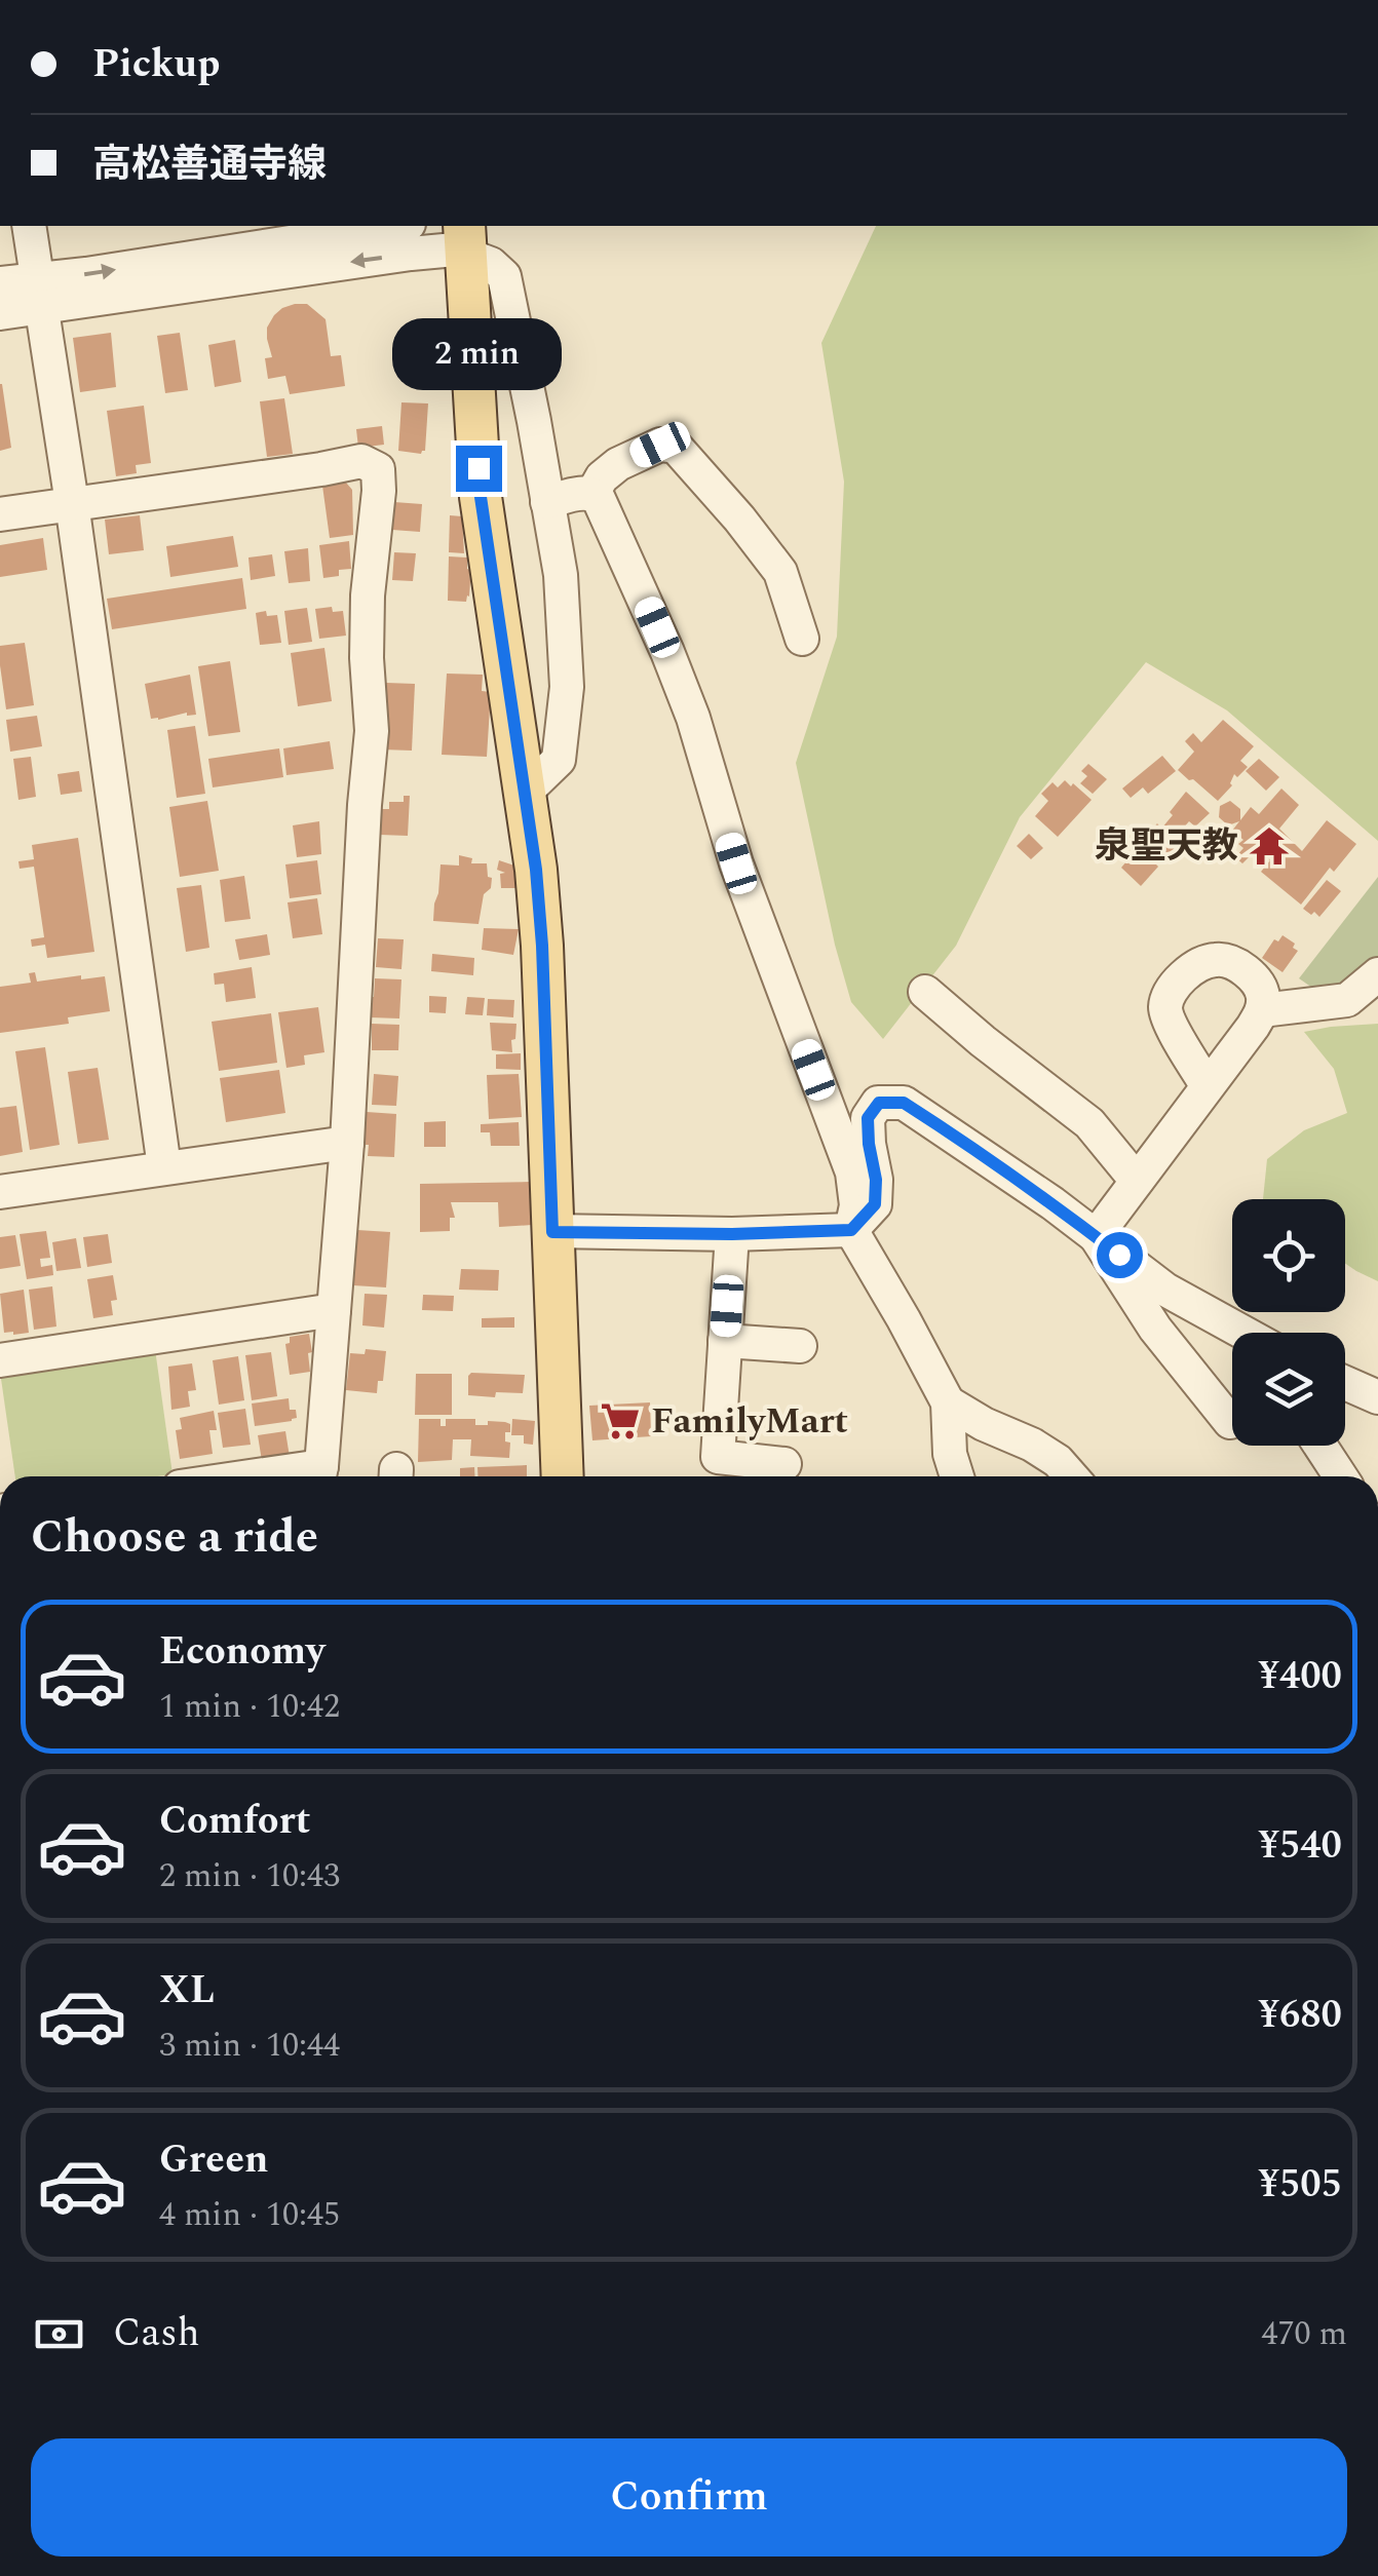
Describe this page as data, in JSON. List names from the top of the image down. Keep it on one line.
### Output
{"places":{"temple":["泉聖天教"],"supermarket":["FamilyMart"]},"page":{"banner":["Pickup","高松善通寺線"],"bubble":"2 min","heading":"Choose a ride","list":[{"name":"Economy","note":"1 min · 10:42","value":"¥400"},{"name":"Comfort","note":"2 min · 10:43","value":"¥540"},{"name":"XL","note":"3 min · 10:44","value":"¥680"},{"name":"Green","note":"4 min · 10:45","value":"¥505"}],"pay":["Cash","470 m"],"buttons":"Confirm"}}
